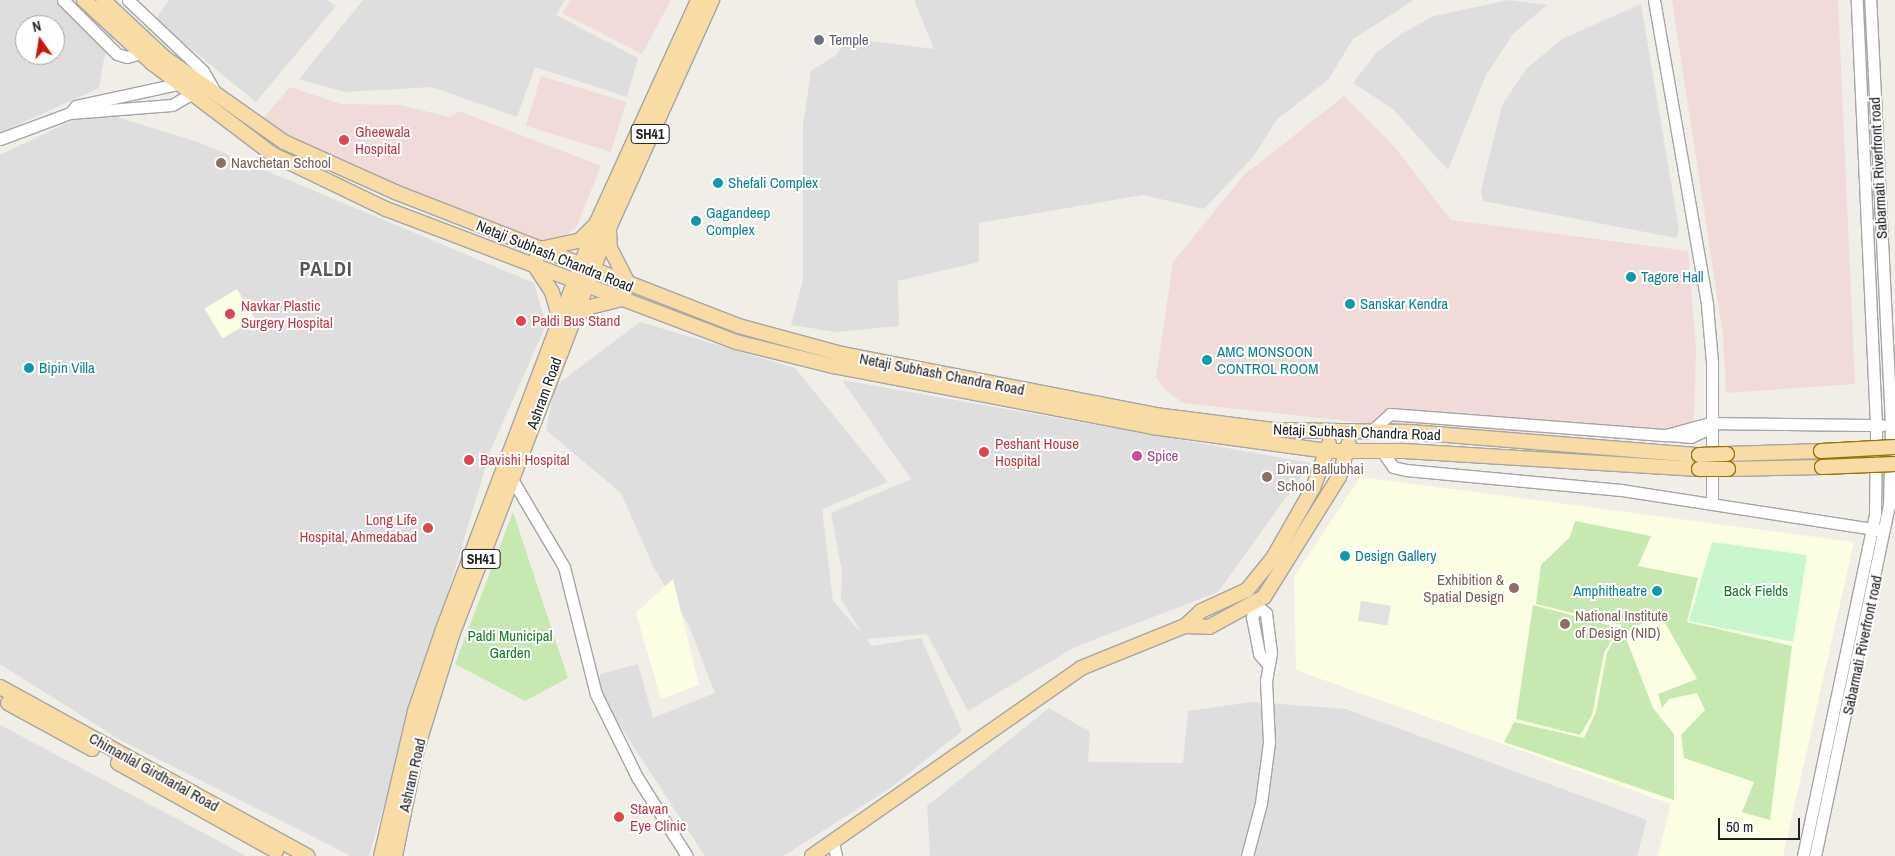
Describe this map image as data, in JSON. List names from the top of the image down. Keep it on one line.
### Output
{"streets":{"main road":["SH41","Netaji Subhash Chandra Road","Ashram Road","Chimanlal Girdharlal Road"],"street":["Sabarmati Riverfront road"]},"crossings":[["Netaji Subhash Chandra Road","Ashram Road"]],"districts":["PALDI"],"parks":["Back Fields","Paldi Municipal Garden"],"places":["Temple","Gheewala Hospital","Navchetan School","Shefali Complex","Gagandeep Complex","Tagore Hall","Sanskar Kendra","Navkar Plastic Surgery Hospital","Paldi Bus Stand","AMC MONSOON CONTROL ROOM","Bipin Villa","Peshant House Hospital","Spice","Bavishi Hospital","Divan Ballubhai School","Long Life Hospital, Ahmedabad","Design Gallery","Exhibition & Spatial Design","Amphitheatre","National Institute of Design (NID)","Stavan Eye Clinic"],"scale_bar":"50 m","north":"top"}
